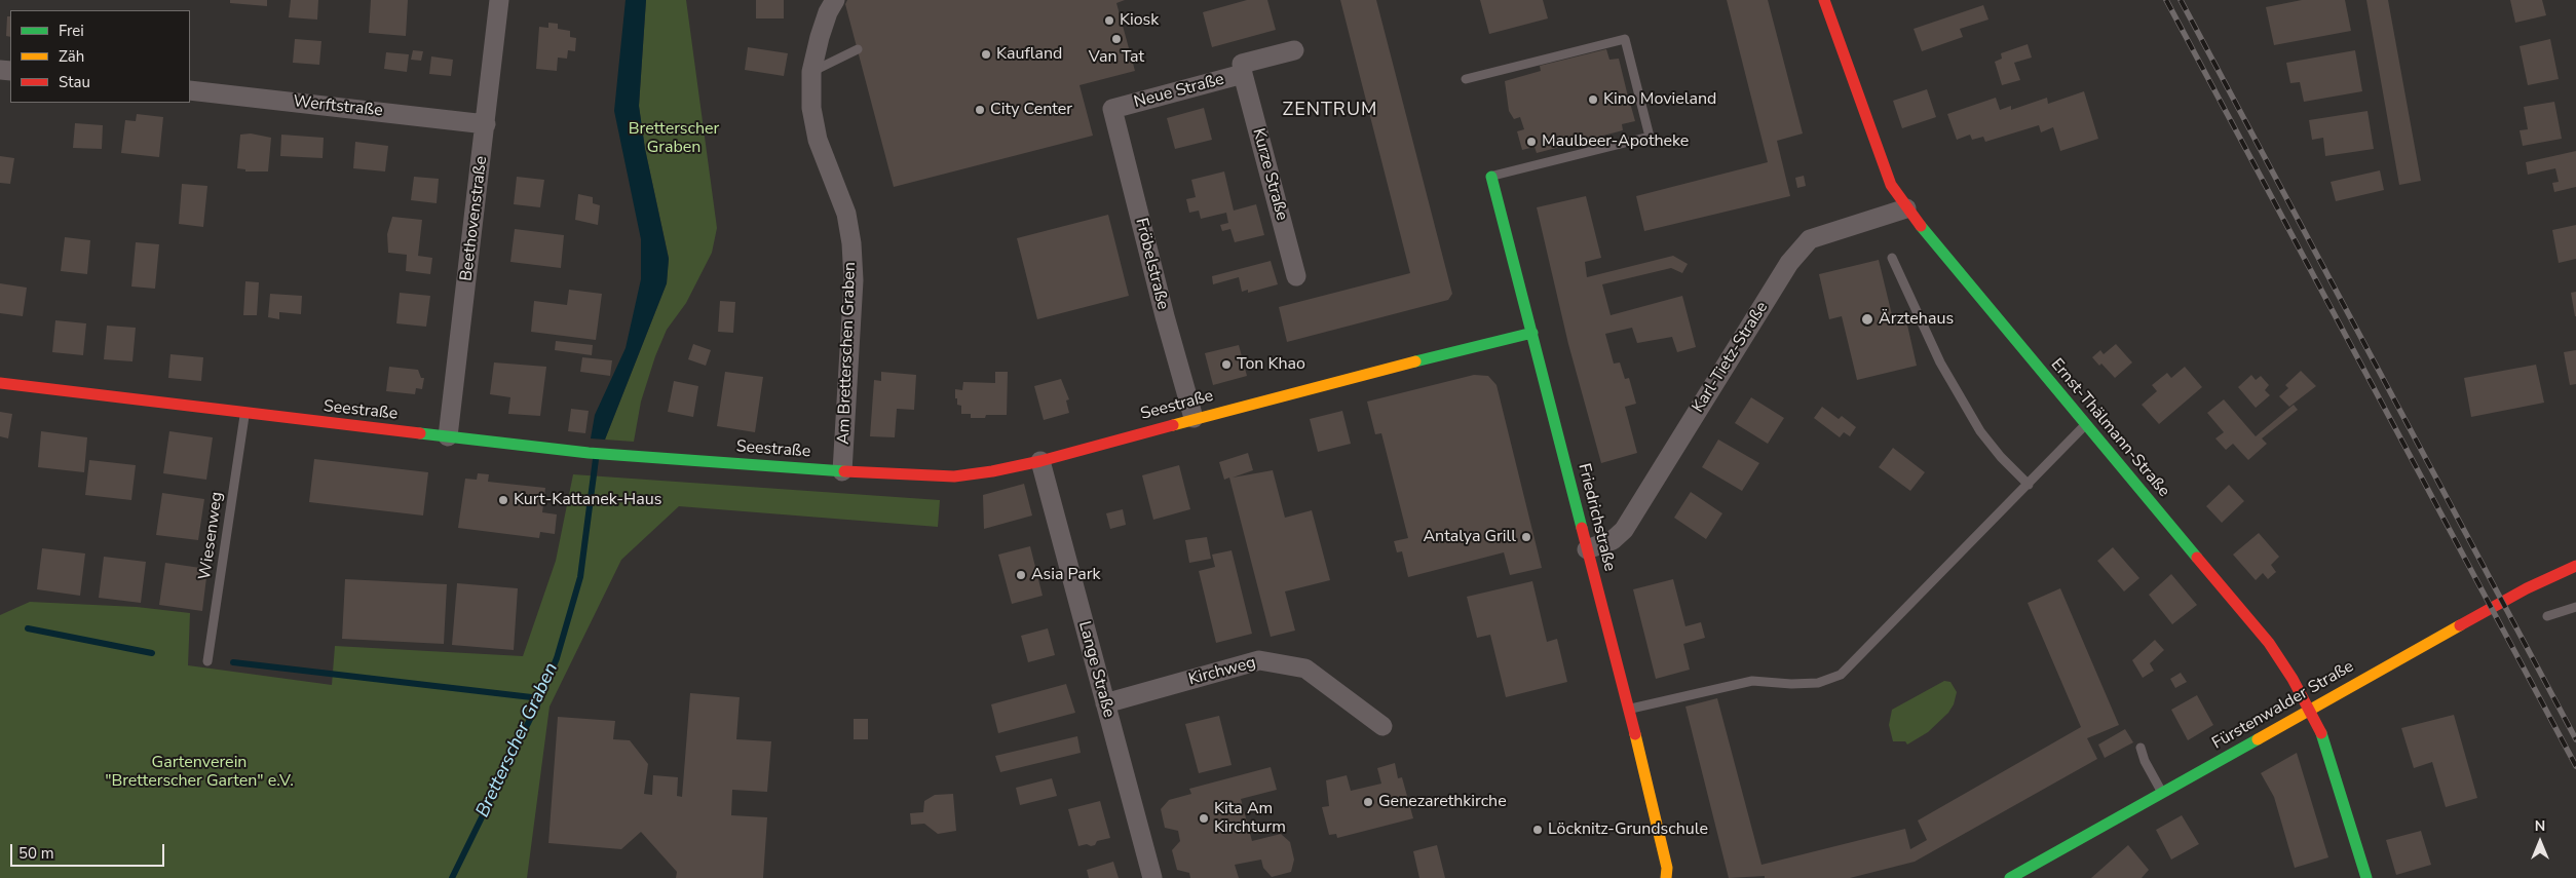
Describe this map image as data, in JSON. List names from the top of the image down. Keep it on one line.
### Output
{"streets":{"street":["Neue Straße","Werftstraße","Kurze Straße","Beethovenstraße","Fröbelstraße","Am Bretterschen Graben","Karl-Tietz-Straße","Seestraße","Ernst-Thälmann-Straße","Friedrichstraße","Lange Straße","Kirchweg","Fürstenwalder Straße"],"lane":["Wiesenweg"]},"crossings":[["Neue Straße","Kurze Straße"],["Neue Straße","Fröbelstraße"],["Werftstraße","Beethovenstraße"],["Beethovenstraße","Seestraße"],["Fröbelstraße","Seestraße"],["Am Bretterschen Graben","Seestraße"],["Karl-Tietz-Straße","Ernst-Thälmann-Straße"],["Karl-Tietz-Straße","Friedrichstraße"],["Seestraße","Friedrichstraße"],["Seestraße","Wiesenweg"],["Seestraße","Lange Straße"],["Ernst-Thälmann-Straße","Fürstenwalder Straße"],["Lange Straße","Kirchweg"]],"districts":["ZENTRUM"],"water":["Bretterscher Graben"],"parks":["Bretterscher Graben","Gartenverein \"Bretterscher Garten\" e.V."],"places":["Kiosk","Van Tat","Kaufland","Kino Movieland","City Center","Maulbeer-Apotheke","Ärztehaus","Ton Khao","Kurt-Kattanek-Haus","Antalya Grill","Asia Park","Genezarethkirche","Kita Am Kirchturm","Löcknitz-Grundschule"],"legend":["Frei","Zäh","Stau"],"scale_bar":"50 m","north":"top"}
